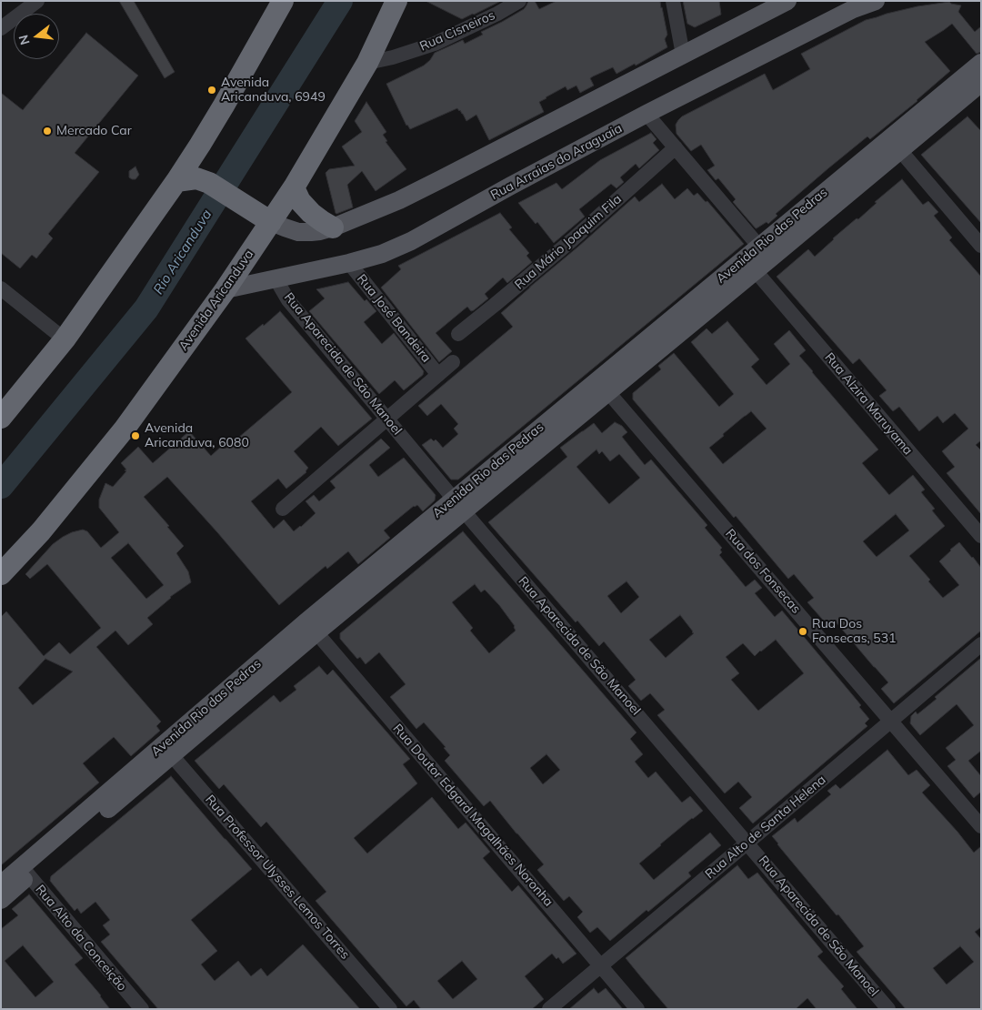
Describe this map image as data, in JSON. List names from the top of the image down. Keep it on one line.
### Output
{"streets":{"highway":["Avenida Aricanduva"],"main road":["Rua Arraias do Araguaia","Avenida Rio das Pedras"],"street":["Rua Cisneiros","Rua Mário Joaquim Fila","Rua José Bandeira","Rua Aparecida de São Manoel","Rua Alzira Maruyama","Rua dos Fonsecas","Rua Doutor Edgard Magalhães Noronha","Rua Alto de Santa Helena","Rua Professor Ulysses Lemos Torres","Rua Alto da Conceição"]},"crossings":[["Rua Cisneiros","Avenida Aricanduva"],["Rua Arraias do Araguaia","Avenida Aricanduva"],["Rua Arraias do Araguaia","Rua José Bandeira"],["Rua Arraias do Araguaia","Rua Aparecida de São Manoel"],["Avenida Rio das Pedras","Rua Aparecida de São Manoel"],["Avenida Rio das Pedras","Rua Alzira Maruyama"],["Avenida Rio das Pedras","Rua dos Fonsecas"],["Avenida Rio das Pedras","Rua Doutor Edgard Magalhães Noronha"],["Avenida Rio das Pedras","Rua Professor Ulysses Lemos Torres"],["Avenida Rio das Pedras","Rua Alto da Conceição"],["Rua Aparecida de São Manoel","Rua Alto de Santa Helena"],["Rua dos Fonsecas","Rua Alto de Santa Helena"],["Rua Doutor Edgard Magalhães Noronha","Rua Alto de Santa Helena"]],"water":["Rio Aricanduva"],"places":["Avenida Aricanduva, 6949","Mercado Car","Avenida Aricanduva, 6080","Rua Dos Fonsecas, 531"],"north":"left"}
